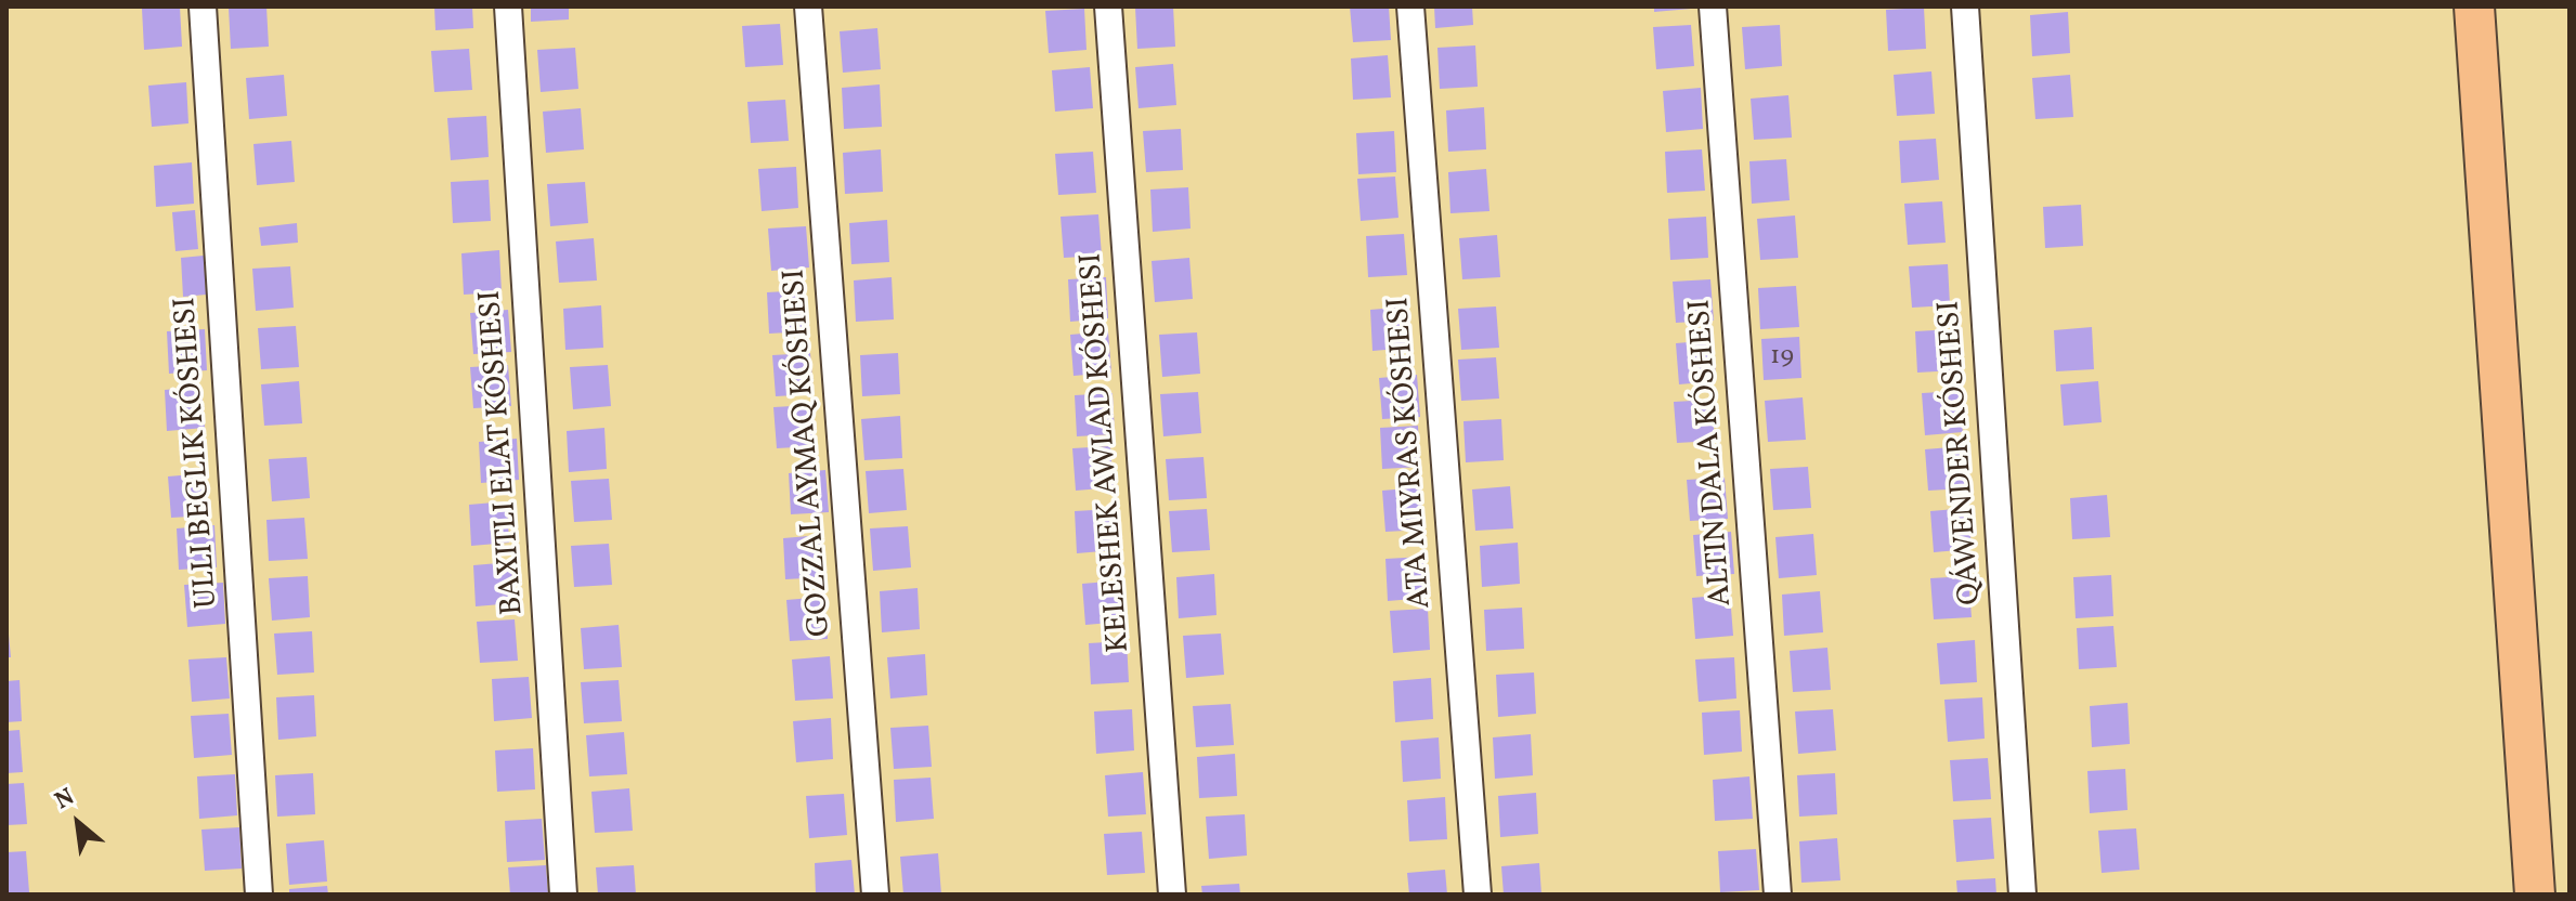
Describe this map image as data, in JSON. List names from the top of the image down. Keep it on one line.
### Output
{"streets":{"street":["GOZZAL AYMAQ KÓSHESI","KELESHEK AWLAD KÓSHESI","ATA MIYRAS KÓSHESI","QÁWENDER KÓSHESI"]},"house_numbers":["19"],"north":"top left"}
